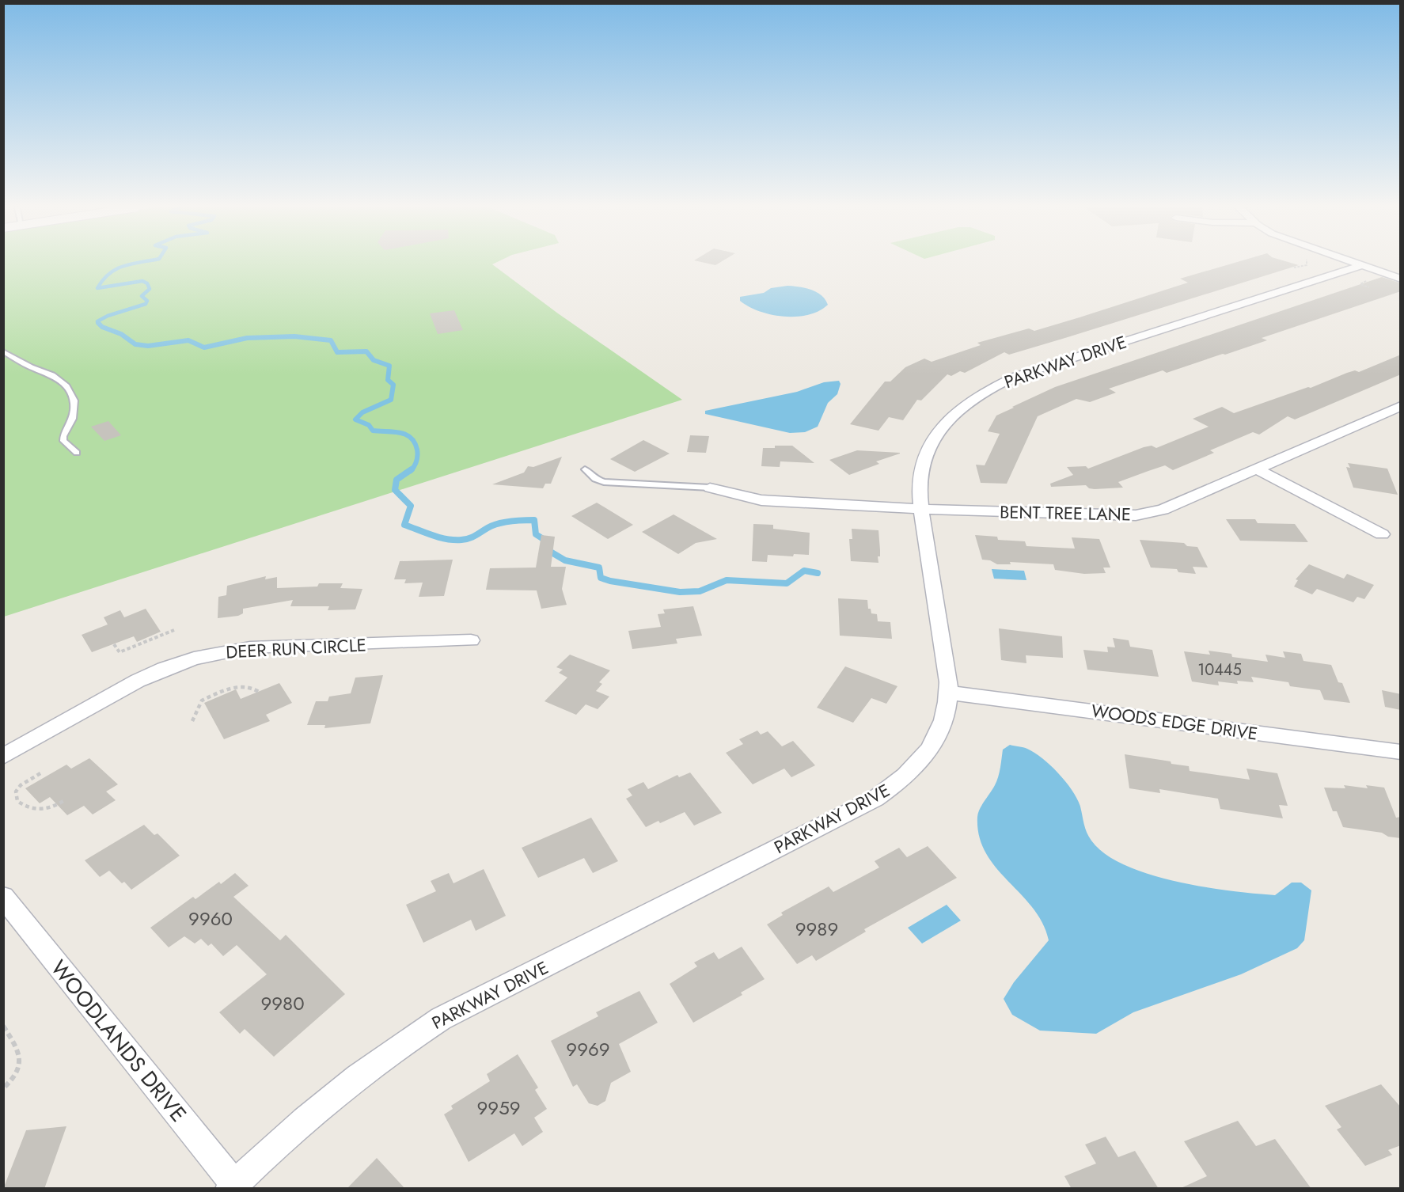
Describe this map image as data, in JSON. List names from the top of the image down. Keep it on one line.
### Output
{"streets":{"street":["PARKWAY DRIVE","BENT TREE LANE","DEER RUN CIRCLE","WOODS EDGE DRIVE","WOODLANDS DRIVE"]},"crossings":[["PARKWAY DRIVE","BENT TREE LANE"],["PARKWAY DRIVE","WOODS EDGE DRIVE"],["PARKWAY DRIVE","WOODLANDS DRIVE"]],"house_numbers":["10445","9960","9989","9980","9969","9959"]}
